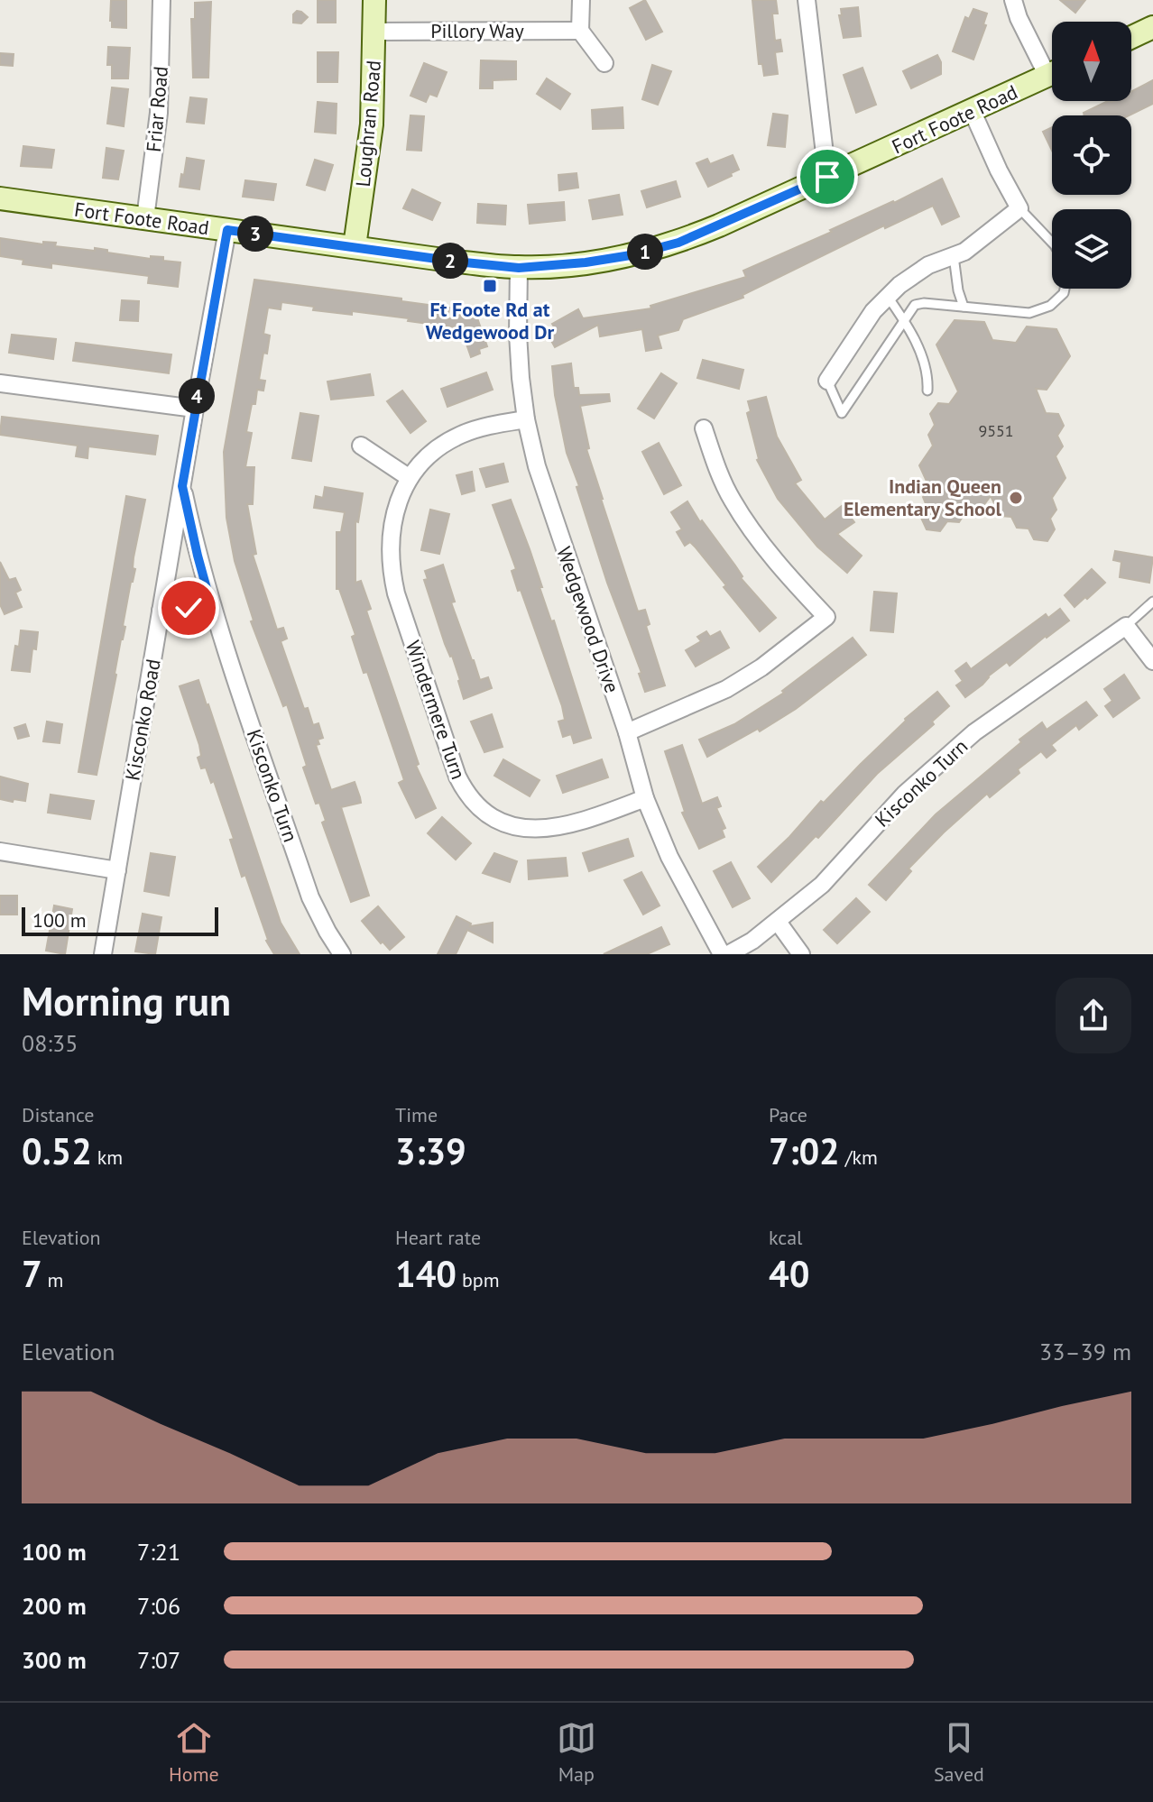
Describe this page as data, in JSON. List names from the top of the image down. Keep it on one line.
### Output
{"streets":{"street":["Pillory Way","Friar Road","Fort Foote Road","Loughran Road","Wedgewood Drive","Windermere Turn","Kisconko Road","Kisconko Turn"]},"crossings":[["Pillory Way","Loughran Road"],["Friar Road","Fort Foote Road"],["Fort Foote Road","Loughran Road"],["Fort Foote Road","Wedgewood Drive"],["Fort Foote Road","Kisconko Road"],["Wedgewood Drive","Windermere Turn"],["Kisconko Road","Kisconko Turn"]],"places":{"transit":["Ft Foote Rd at Wedgewood Dr"],"other":["Indian Queen Elementary School"]},"house_numbers":["9551"],"scale_bar":"100 m","north":"top","page":{"pins":["3","1","2","4"],"scale":"100 m","heading":["Morning run","08:35"],"stats":[["Distance","0.52 km"],["Time","3:39"],["Pace","7:02 /km"],["Elevation","7 m"],["Heart rate","140 bpm"],["kcal","40"]],"chart":["Elevation","33–39 m"],"list":[{"name":"100 m","note":"7:21"},{"name":"200 m","note":"7:06"},{"name":"300 m","note":"7:07"}],"tabs":["Home","Map","Saved"]}}
